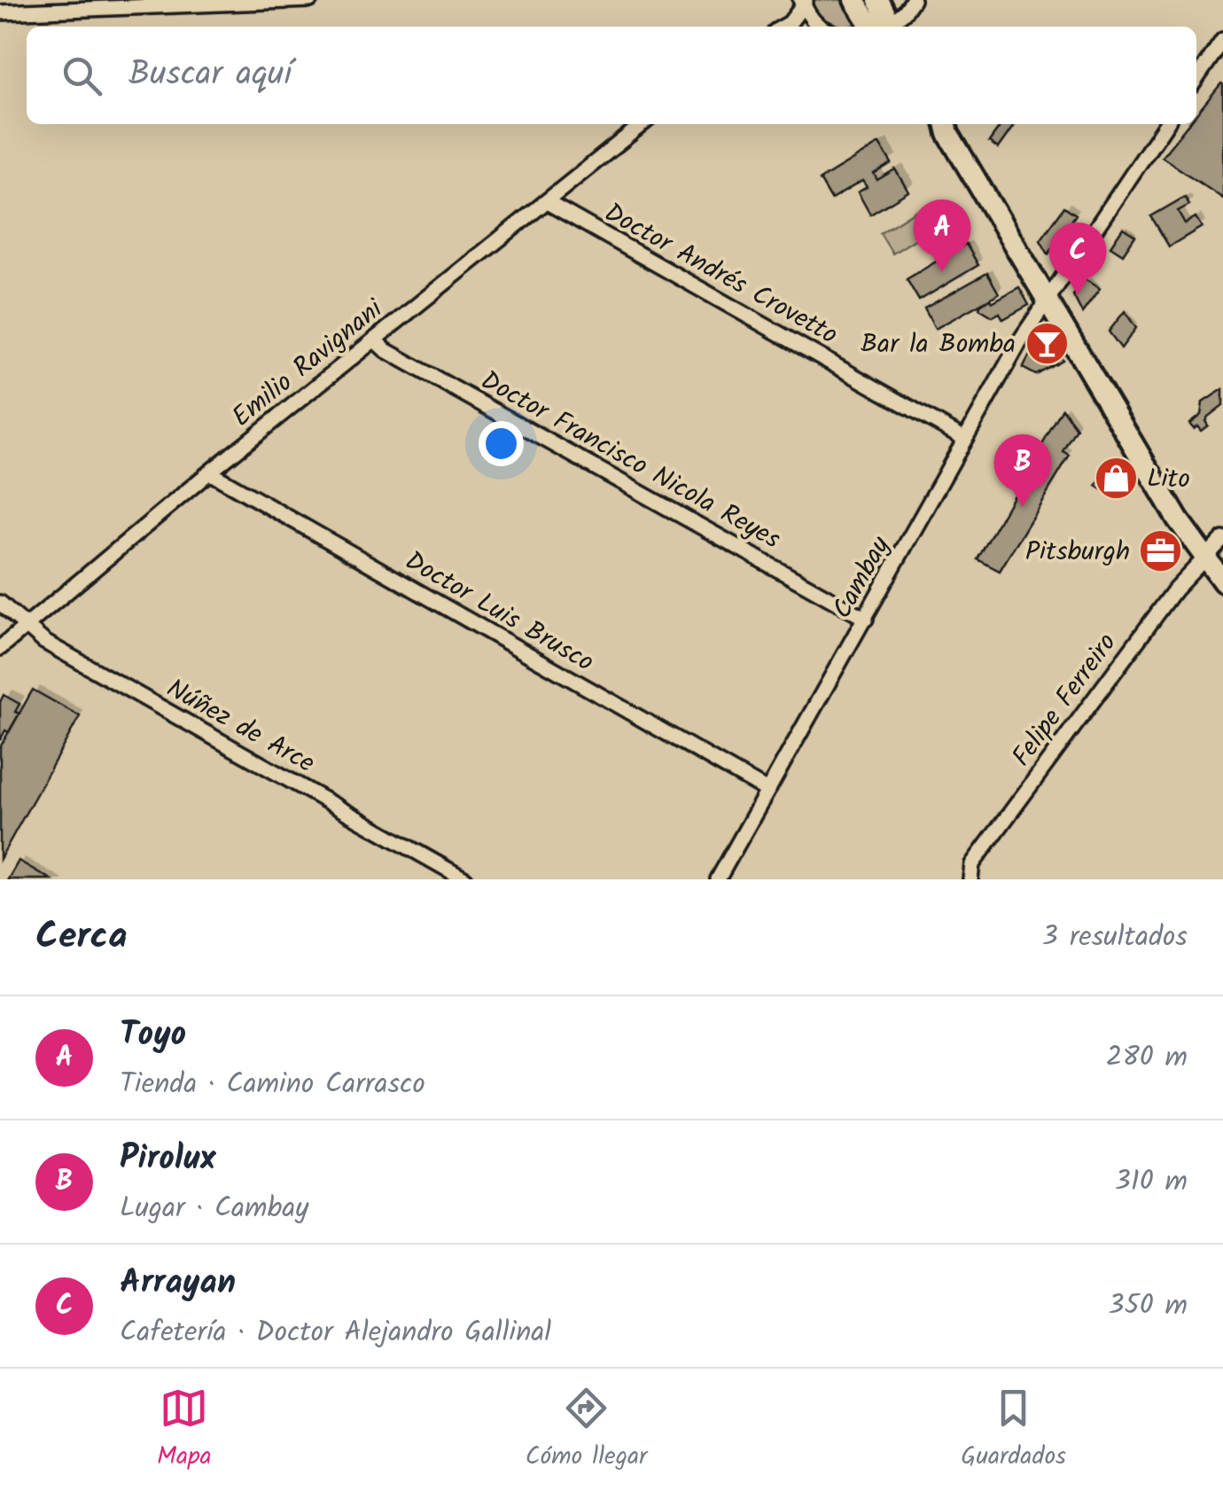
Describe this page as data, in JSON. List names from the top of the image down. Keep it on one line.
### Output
{"streets":{"street":["Doctor Andrés Crovetto","Emilio Ravignani","Doctor Francisco Nicola Reyes","Cambay","Doctor Luis Brusco","Felipe Ferreiro","Núñez de Arce"]},"crossings":[["Doctor Andrés Crovetto","Emilio Ravignani"],["Doctor Andrés Crovetto","Cambay"],["Emilio Ravignani","Doctor Francisco Nicola Reyes"],["Emilio Ravignani","Doctor Luis Brusco"],["Emilio Ravignani","Núñez de Arce"],["Doctor Francisco Nicola Reyes","Cambay"],["Cambay","Doctor Luis Brusco"]],"places":{"bar":["Bar la Bomba"],"shop":["Lito"],"office":["Pitsburgh"]},"page":{"search":"Buscar aquí","pins":["A","C","B"],"heading":["Cerca","3 resultados"],"list":[{"mark":"A","name":"Toyo","note":"Tienda · Camino Carrasco","value":"280 m"},{"mark":"B","name":"Pirolux","note":"Lugar · Cambay","value":"310 m"},{"mark":"C","name":"Arrayan","note":"Cafetería · Doctor Alejandro Gallinal","value":"350 m"}],"nav":["Mapa","Cómo llegar","Guardados"]}}
